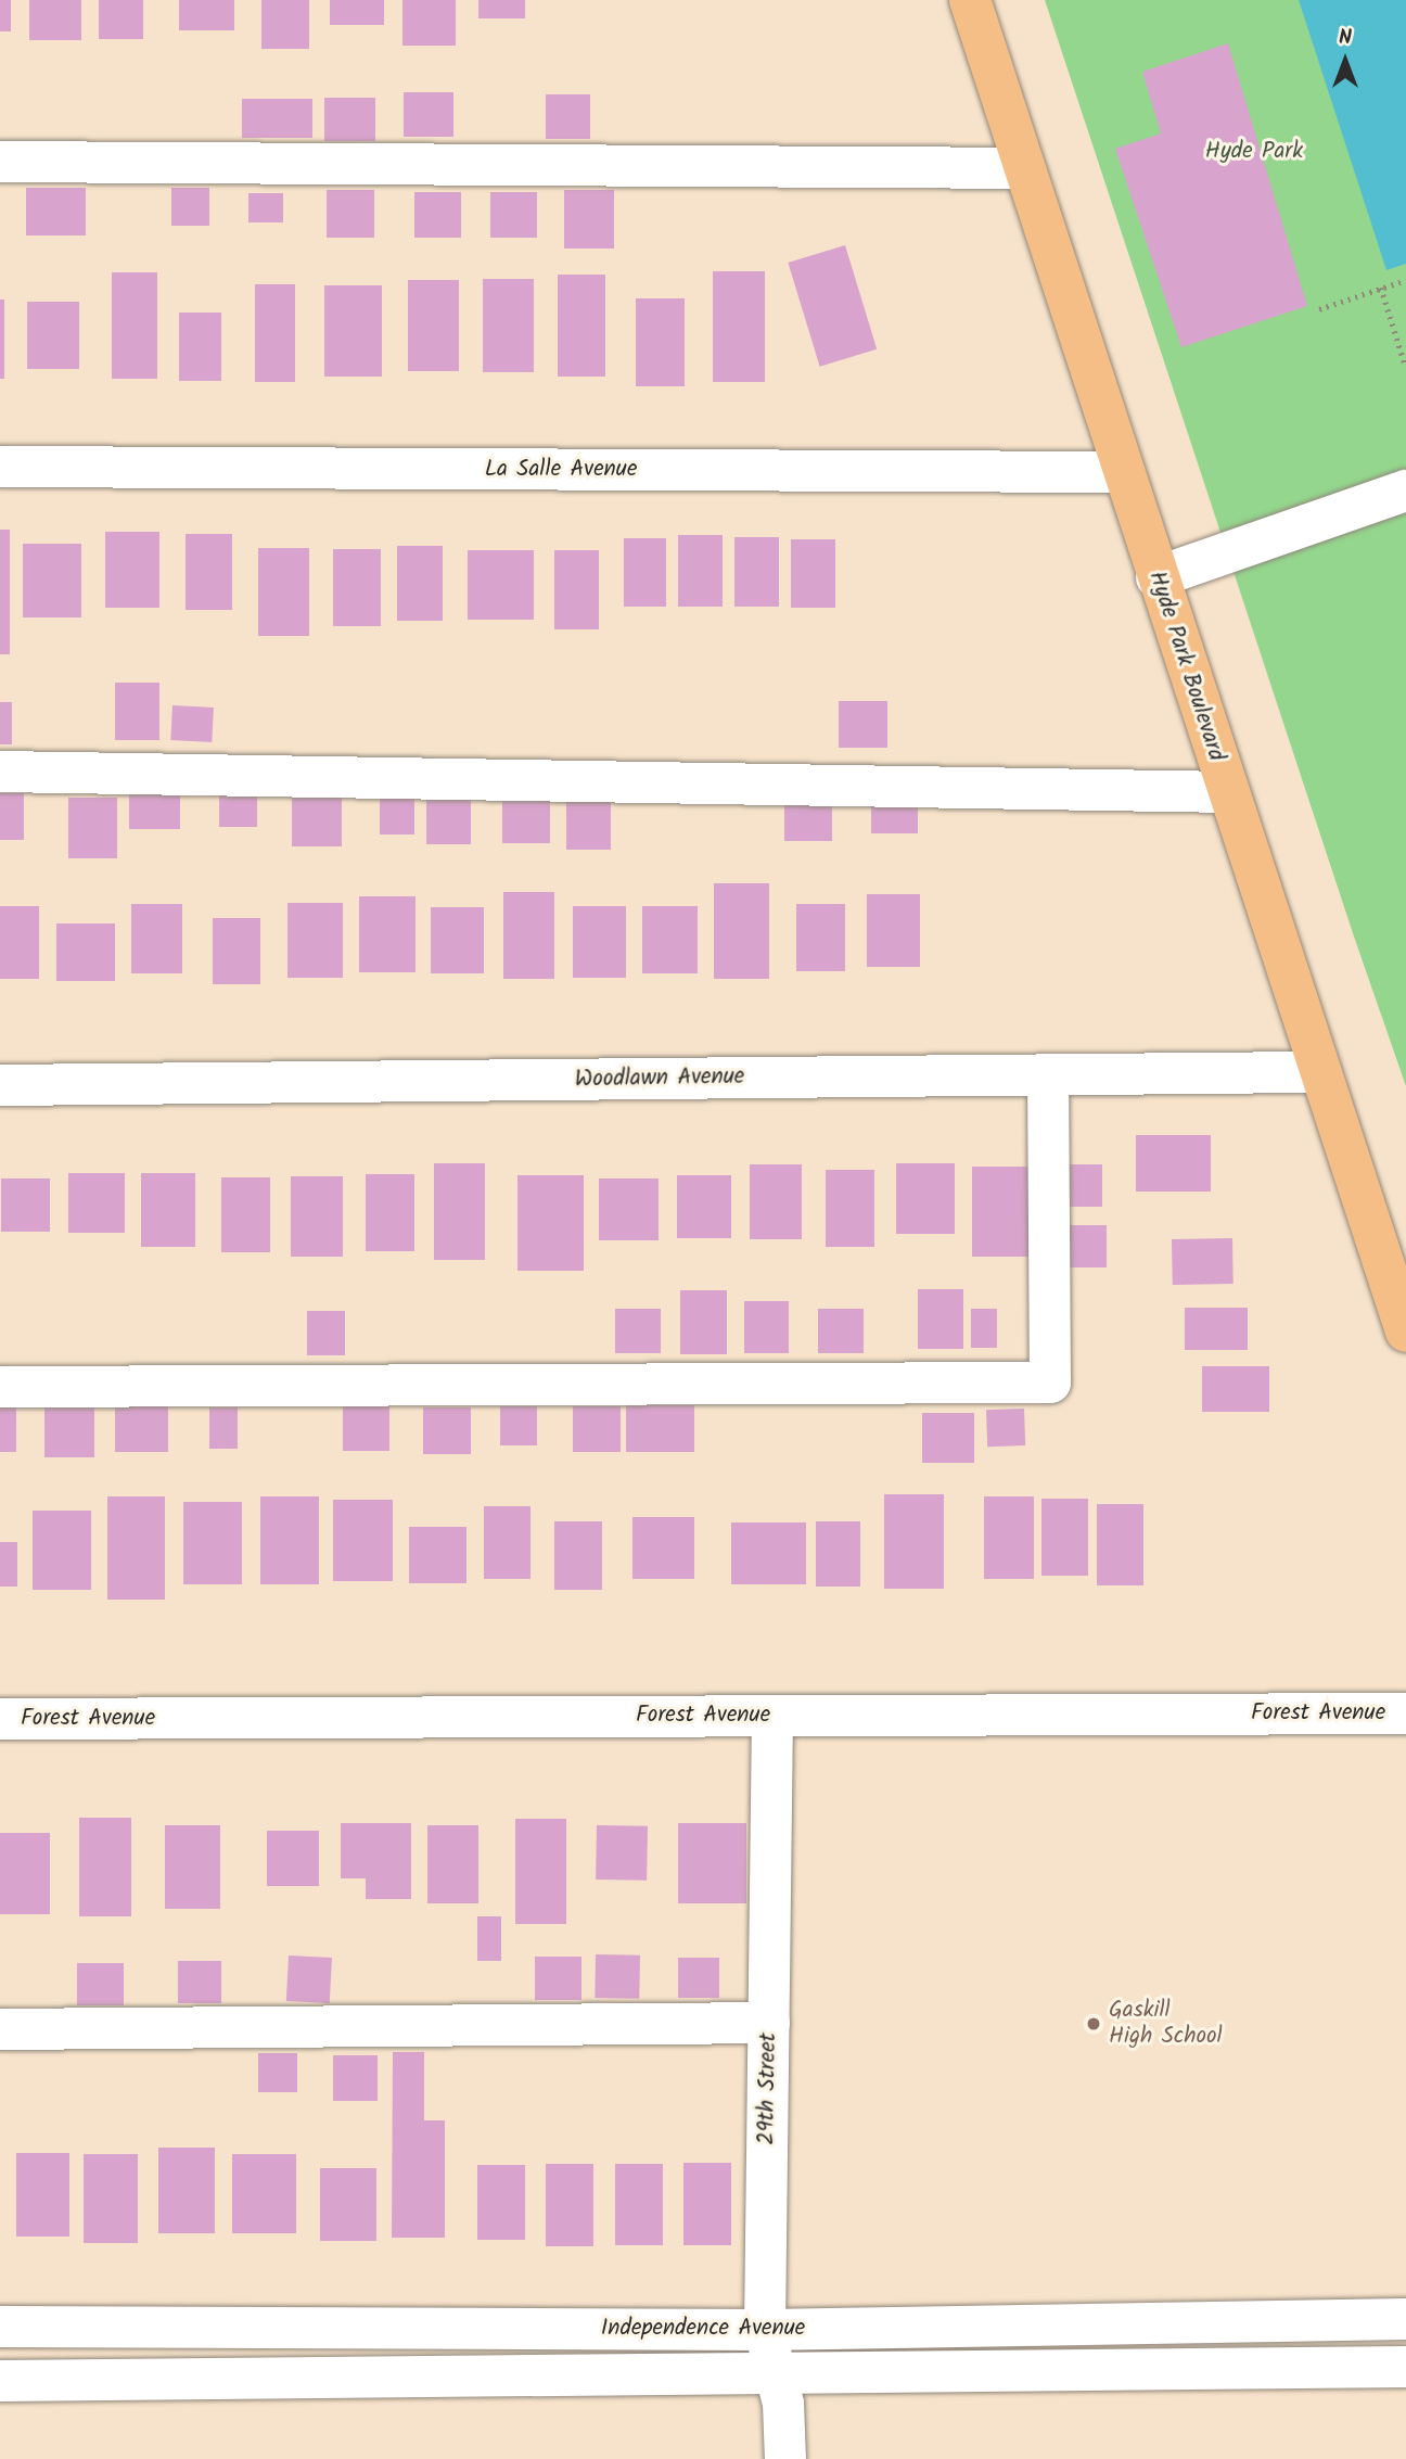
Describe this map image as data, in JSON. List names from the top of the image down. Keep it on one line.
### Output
{"streets":{"main road":["Hyde Park Boulevard"],"street":["La Salle Avenue","Woodlawn Avenue","Forest Avenue","29th Street","Independence Avenue"]},"crossings":[["La Salle Avenue","Hyde Park Boulevard"],["Hyde Park Boulevard","Woodlawn Avenue"],["Forest Avenue","29th Street"],["29th Street","Independence Avenue"]],"parks":["Hyde Park"],"places":["Gaskill High School"],"north":"top"}
